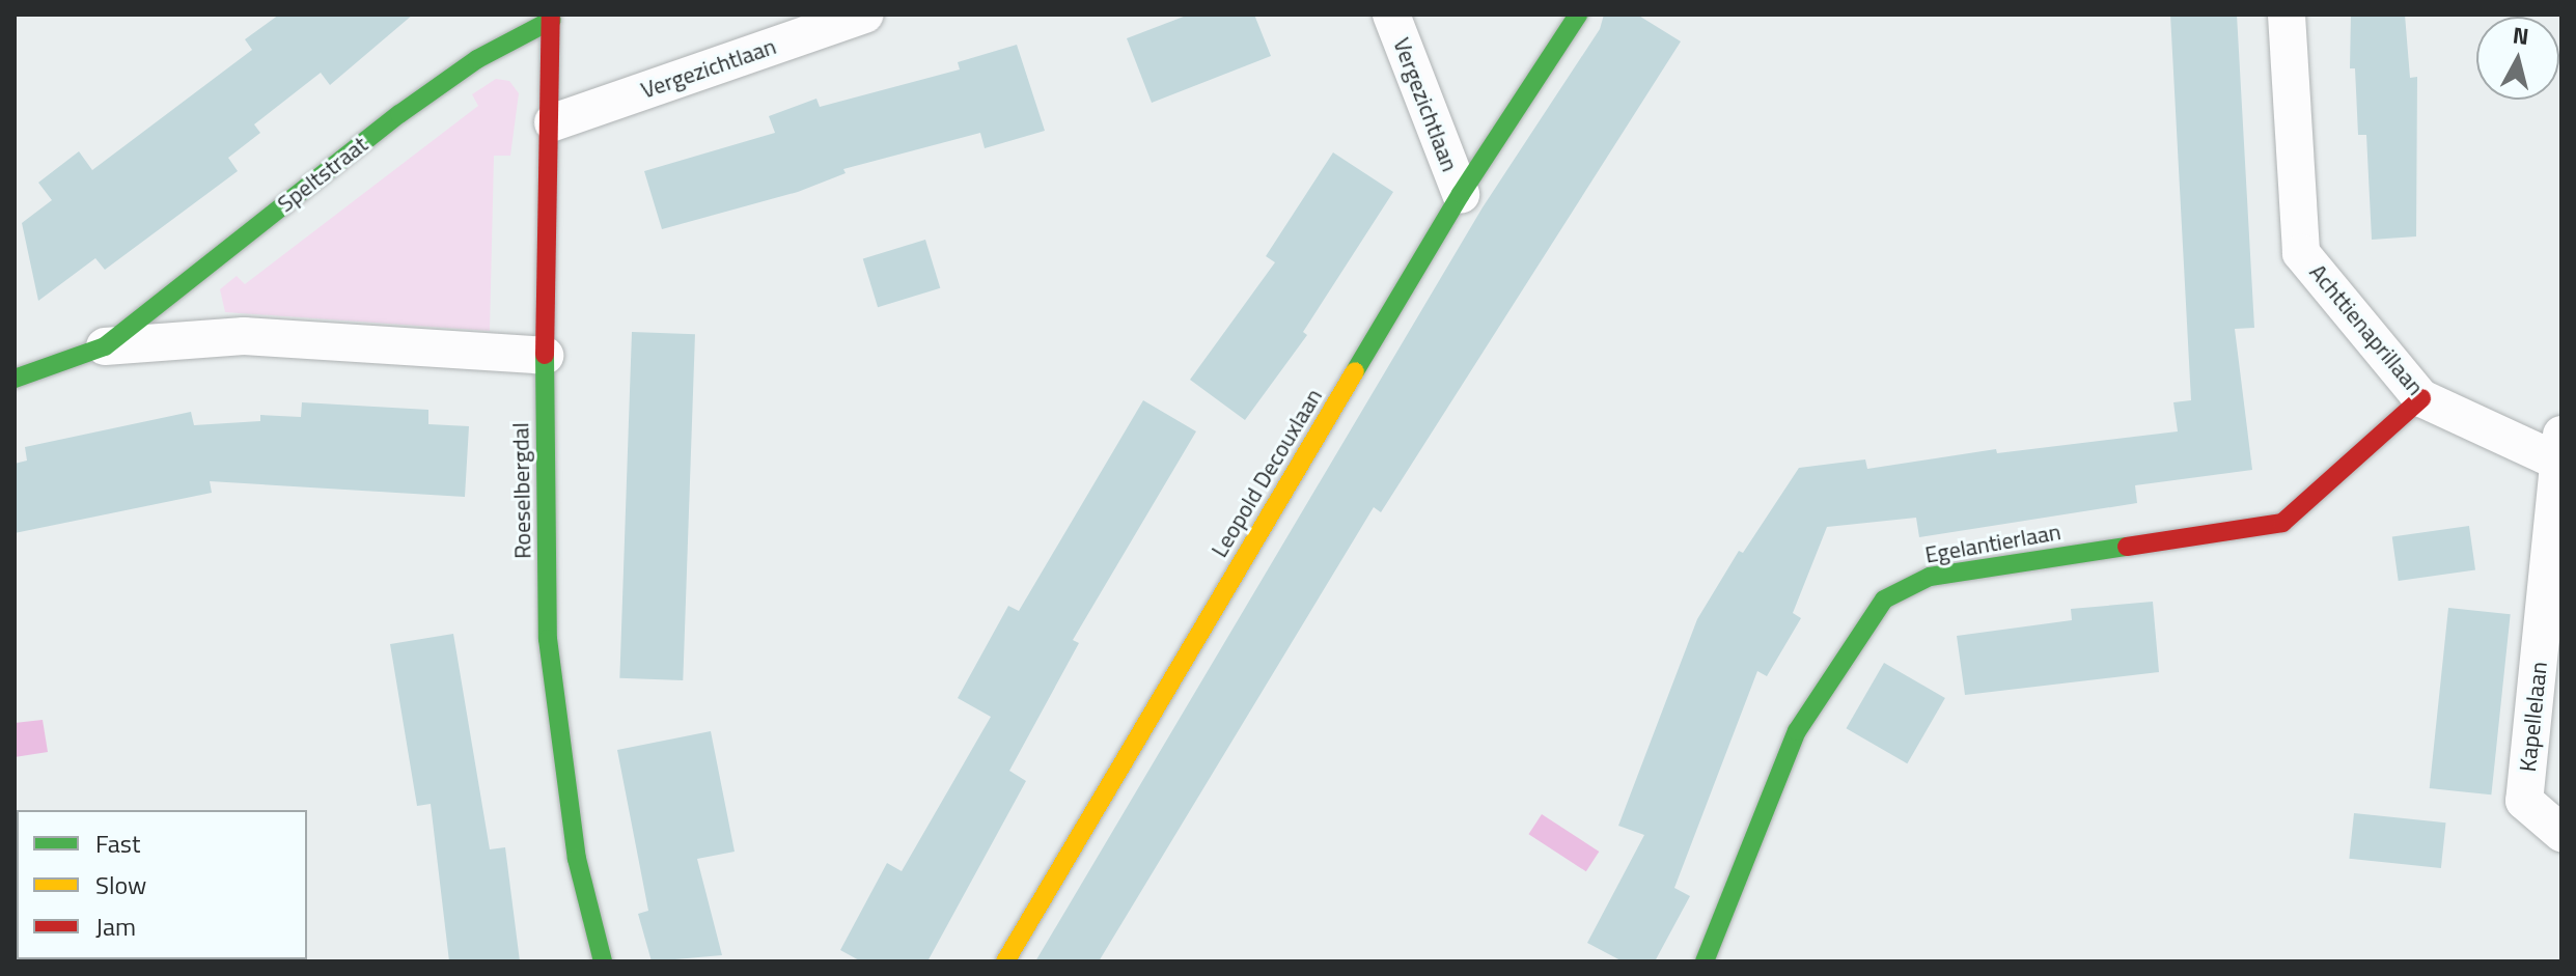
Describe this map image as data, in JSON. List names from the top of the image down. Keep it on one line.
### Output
{"streets":{"street":["Vergezichtlaan","Speltstraat","Achttienaprillaan","Leopold Decouxlaan","Roeselbergdal","Egelantierlaan","Kapellelaan"]},"crossings":[["Vergezichtlaan","Leopold Decouxlaan"],["Vergezichtlaan","Roeselbergdal"],["Speltstraat","Roeselbergdal"],["Achttienaprillaan","Egelantierlaan"],["Achttienaprillaan","Kapellelaan"]],"legend":["Fast","Slow","Jam"],"north":"top"}
